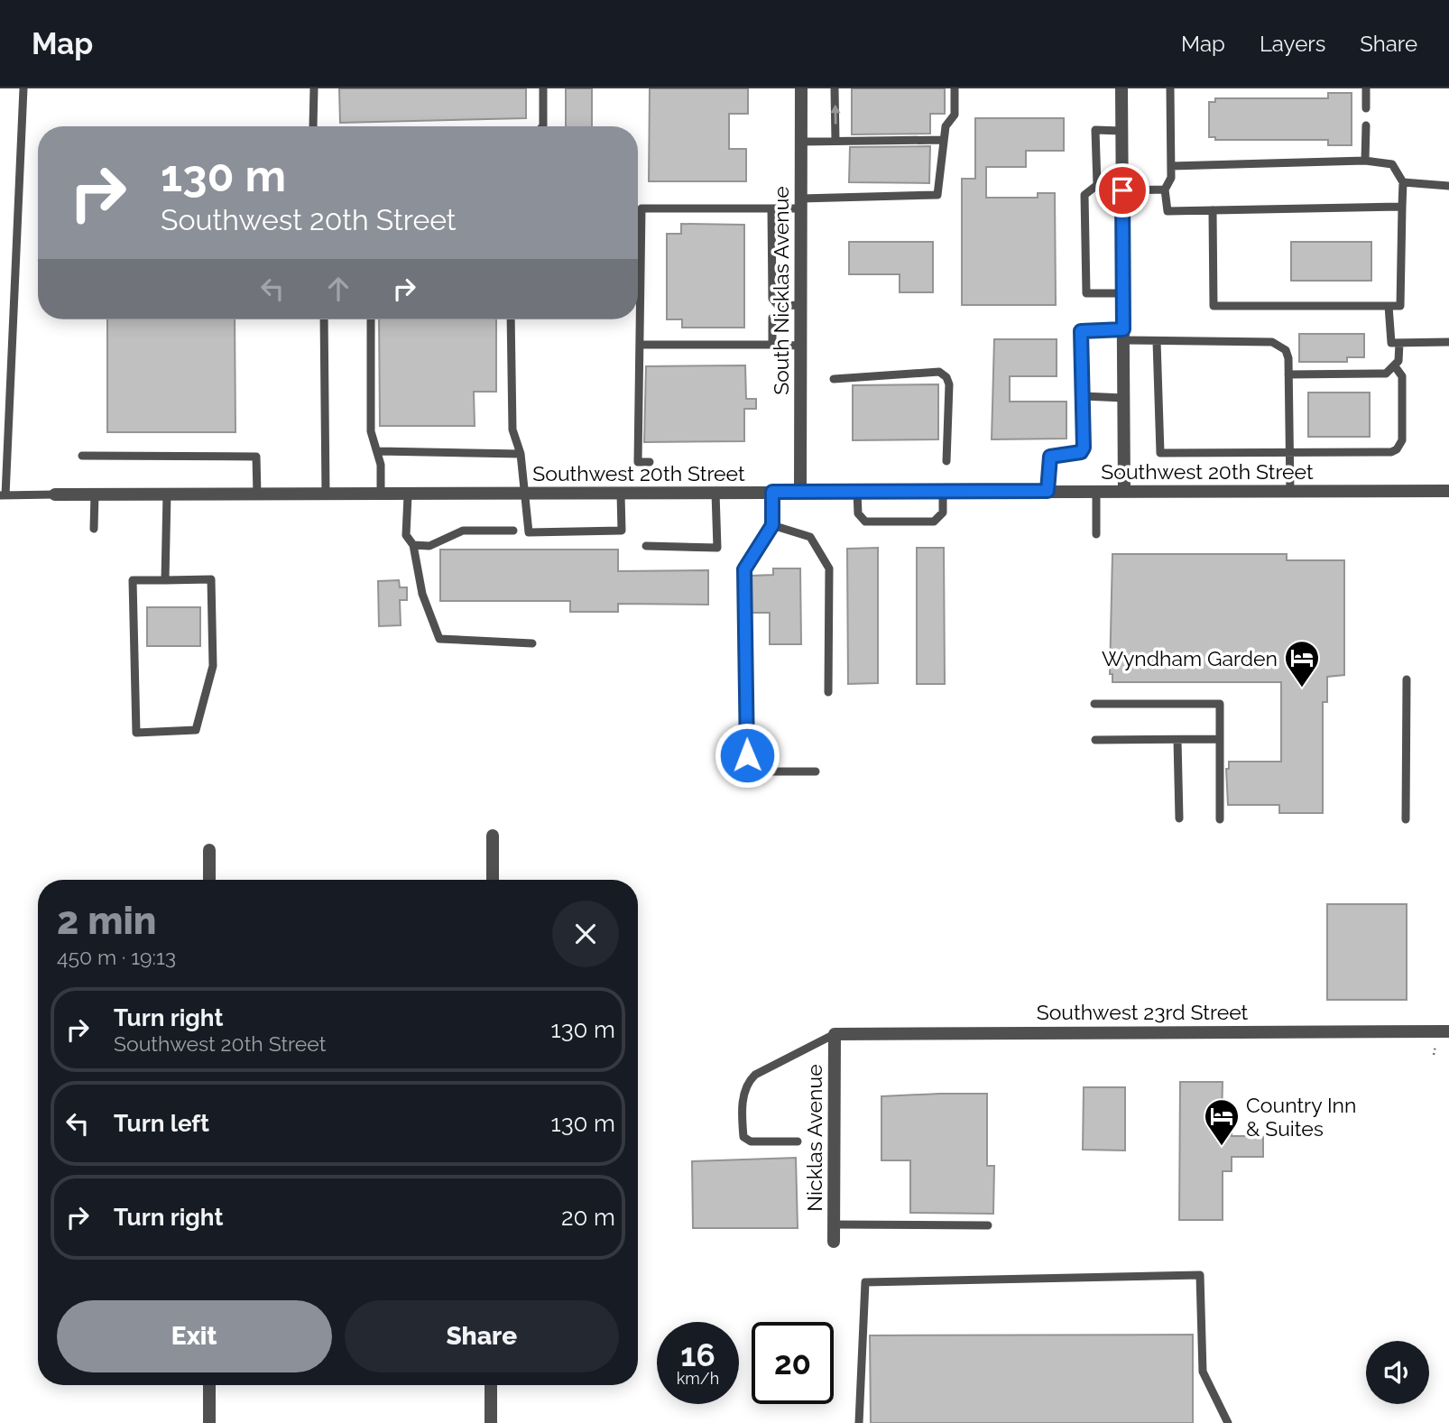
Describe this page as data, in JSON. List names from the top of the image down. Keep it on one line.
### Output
{"streets":{"street":["South Nicklas Avenue","Southwest 20th Street","Southwest 23rd Street","Nicklas Avenue"]},"crossings":[["South Nicklas Avenue","Southwest 20th Street"],["Southwest 23rd Street","Nicklas Avenue"]],"places":{"hotel":["Wyndham Garden","Country Inn & Suites"]},"page":{"header":"Map","nav":["Map","Layers","Share"],"turn":["130 m","Southwest 20th Street"],"heading":["2 min","450 m · 19:13"],"list":[{"name":"Turn right","note":"Southwest 20th Street","value":"130 m"},{"name":"Turn left","value":"130 m"},{"name":"Turn right","value":"20 m"}],"buttons":["Exit","Share"],"speed":"16 km/h","limit":"20"}}
